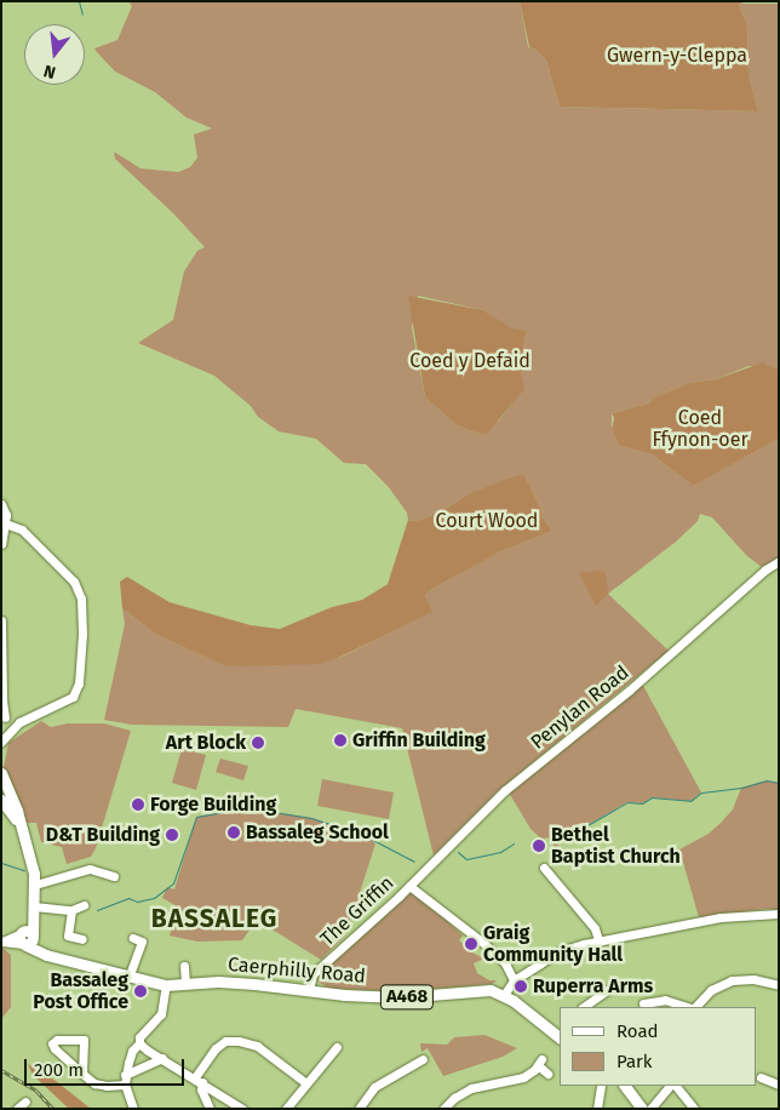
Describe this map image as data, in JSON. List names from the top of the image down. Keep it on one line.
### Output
{"streets":{"main road":["Caerphilly Road","A468"],"street":["Penylan Road","The Griffin"]},"crossings":[["Penylan Road","The Griffin"],["The Griffin","Caerphilly Road"]],"districts":["BASSALEG"],"parks":["Gwern-y-Cleppa","Coed y Defaid","Coed Ffynon-oer","Court Wood"],"places":["Griffin Building","Art Block","Forge Building","Bassaleg School","D&T Building","Bethel Baptist Church","Graig Community Hall","Ruperra Arms","Bassaleg Post Office"],"legend":["Road","Park"],"scale_bar":"200 m","north":"bottom"}
